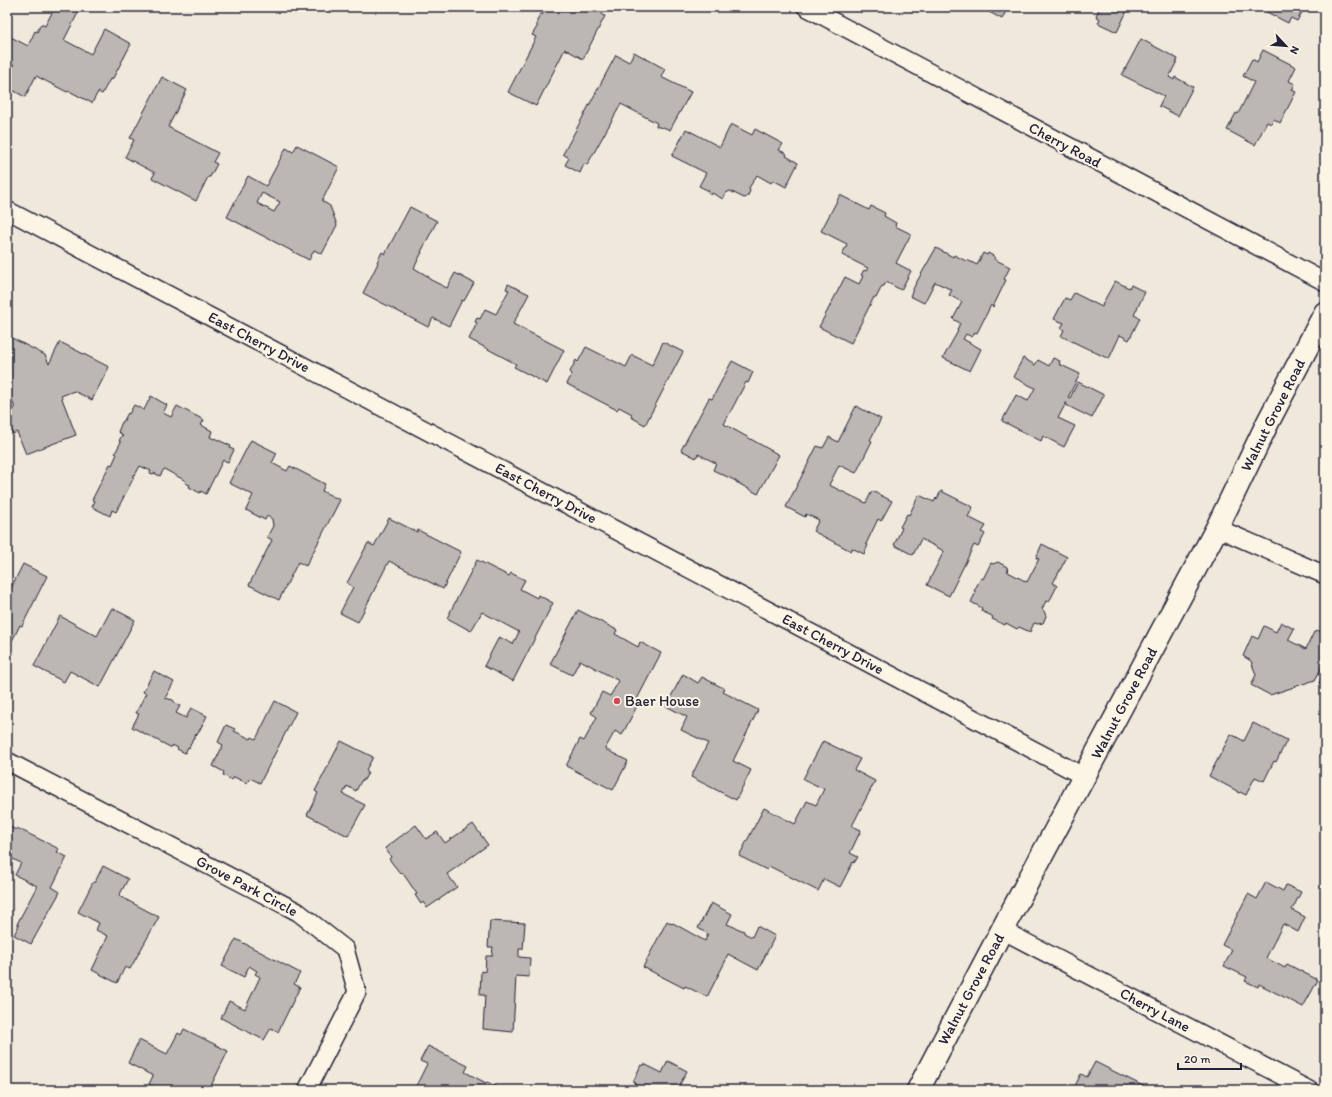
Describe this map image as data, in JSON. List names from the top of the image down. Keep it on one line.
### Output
{"streets":{"main road":["Walnut Grove Road"],"street":["Cherry Road","East Cherry Drive","Grove Park Circle","Cherry Lane"]},"crossings":[["East Cherry Drive","Walnut Grove Road"],["Walnut Grove Road","Cherry Lane"]],"places":["Baer House"],"scale_bar":"20 m","north":"bottom right"}
